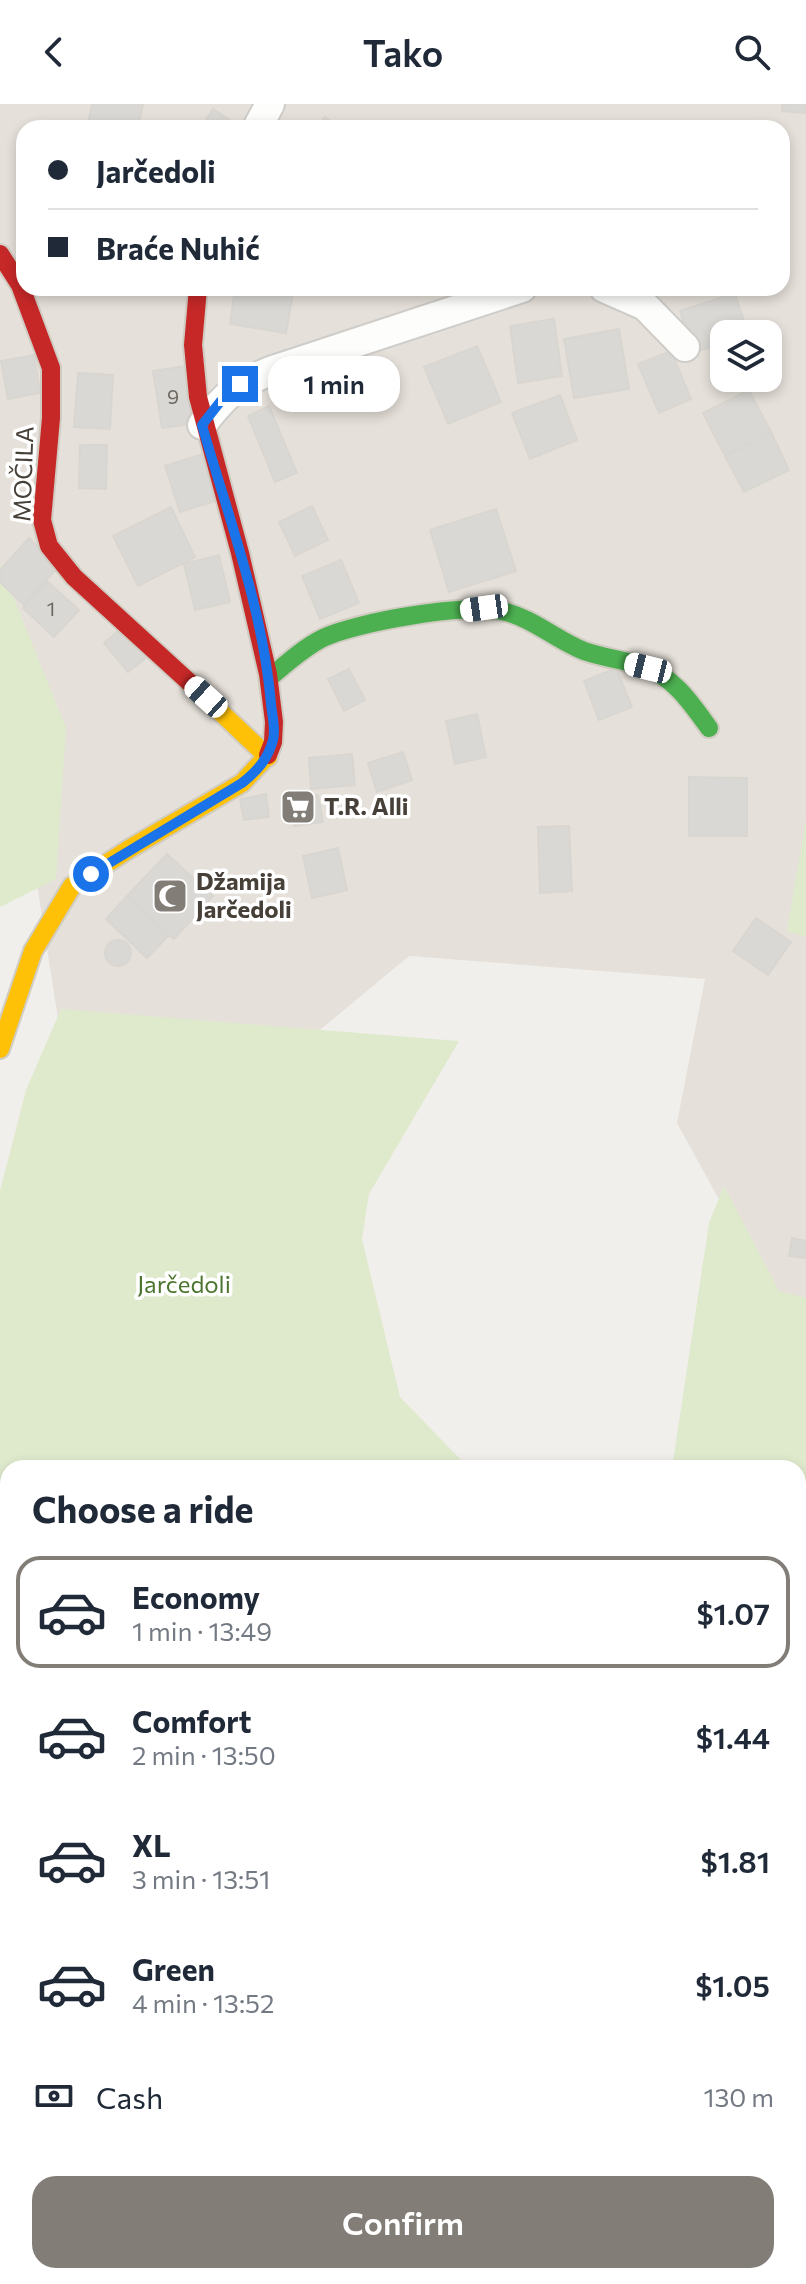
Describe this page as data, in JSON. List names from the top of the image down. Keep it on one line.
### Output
{"streets":{"street":["MOČILA"]},"parks":["Jarčedoli"],"places":{"supermarket":["T.R. Alli"],"mosque":["Džamija Jarčedoli"]},"house_numbers":["9","1"],"page":{"header":"Tako","banner":["Jarčedoli","Braće Nuhić"],"bubble":"1 min","heading":"Choose a ride","list":[{"name":"Economy","note":"1 min · 13:49","value":"$1.07"},{"name":"Comfort","note":"2 min · 13:50","value":"$1.44"},{"name":"XL","note":"3 min · 13:51","value":"$1.81"},{"name":"Green","note":"4 min · 13:52","value":"$1.05"}],"pay":["Cash","130 m"],"buttons":"Confirm"}}
